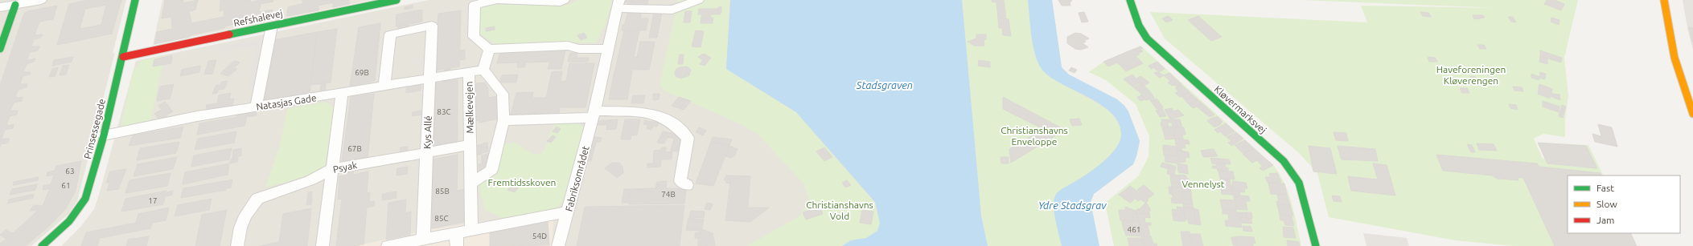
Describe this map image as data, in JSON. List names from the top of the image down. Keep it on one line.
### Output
{"streets":{"street":["Refshalevej","Natasjas Gade","Mælkevejen","Kløvermarksvej","Prinsessegade","Kys Allé","Psyak","Fabriksområdet"]},"crossings":[["Refshalevej","Prinsessegade"],["Natasjas Gade","Mælkevejen"],["Natasjas Gade","Prinsessegade"],["Natasjas Gade","Kys Allé"],["Mælkevejen","Psyak"],["Kys Allé","Psyak"]],"water":["Stadsgraven","Ydre Stadsgrav"],"parks":["Haveforeningen Kløverengen","Christianshavns Enveloppe","Fremtidsskoven","Vennelyst","Christianshavns Vold"],"house_numbers":["69B","83C","67B","63","61","85B","74B","17","85C","461","54D"],"legend":["Fast","Slow","Jam"]}
